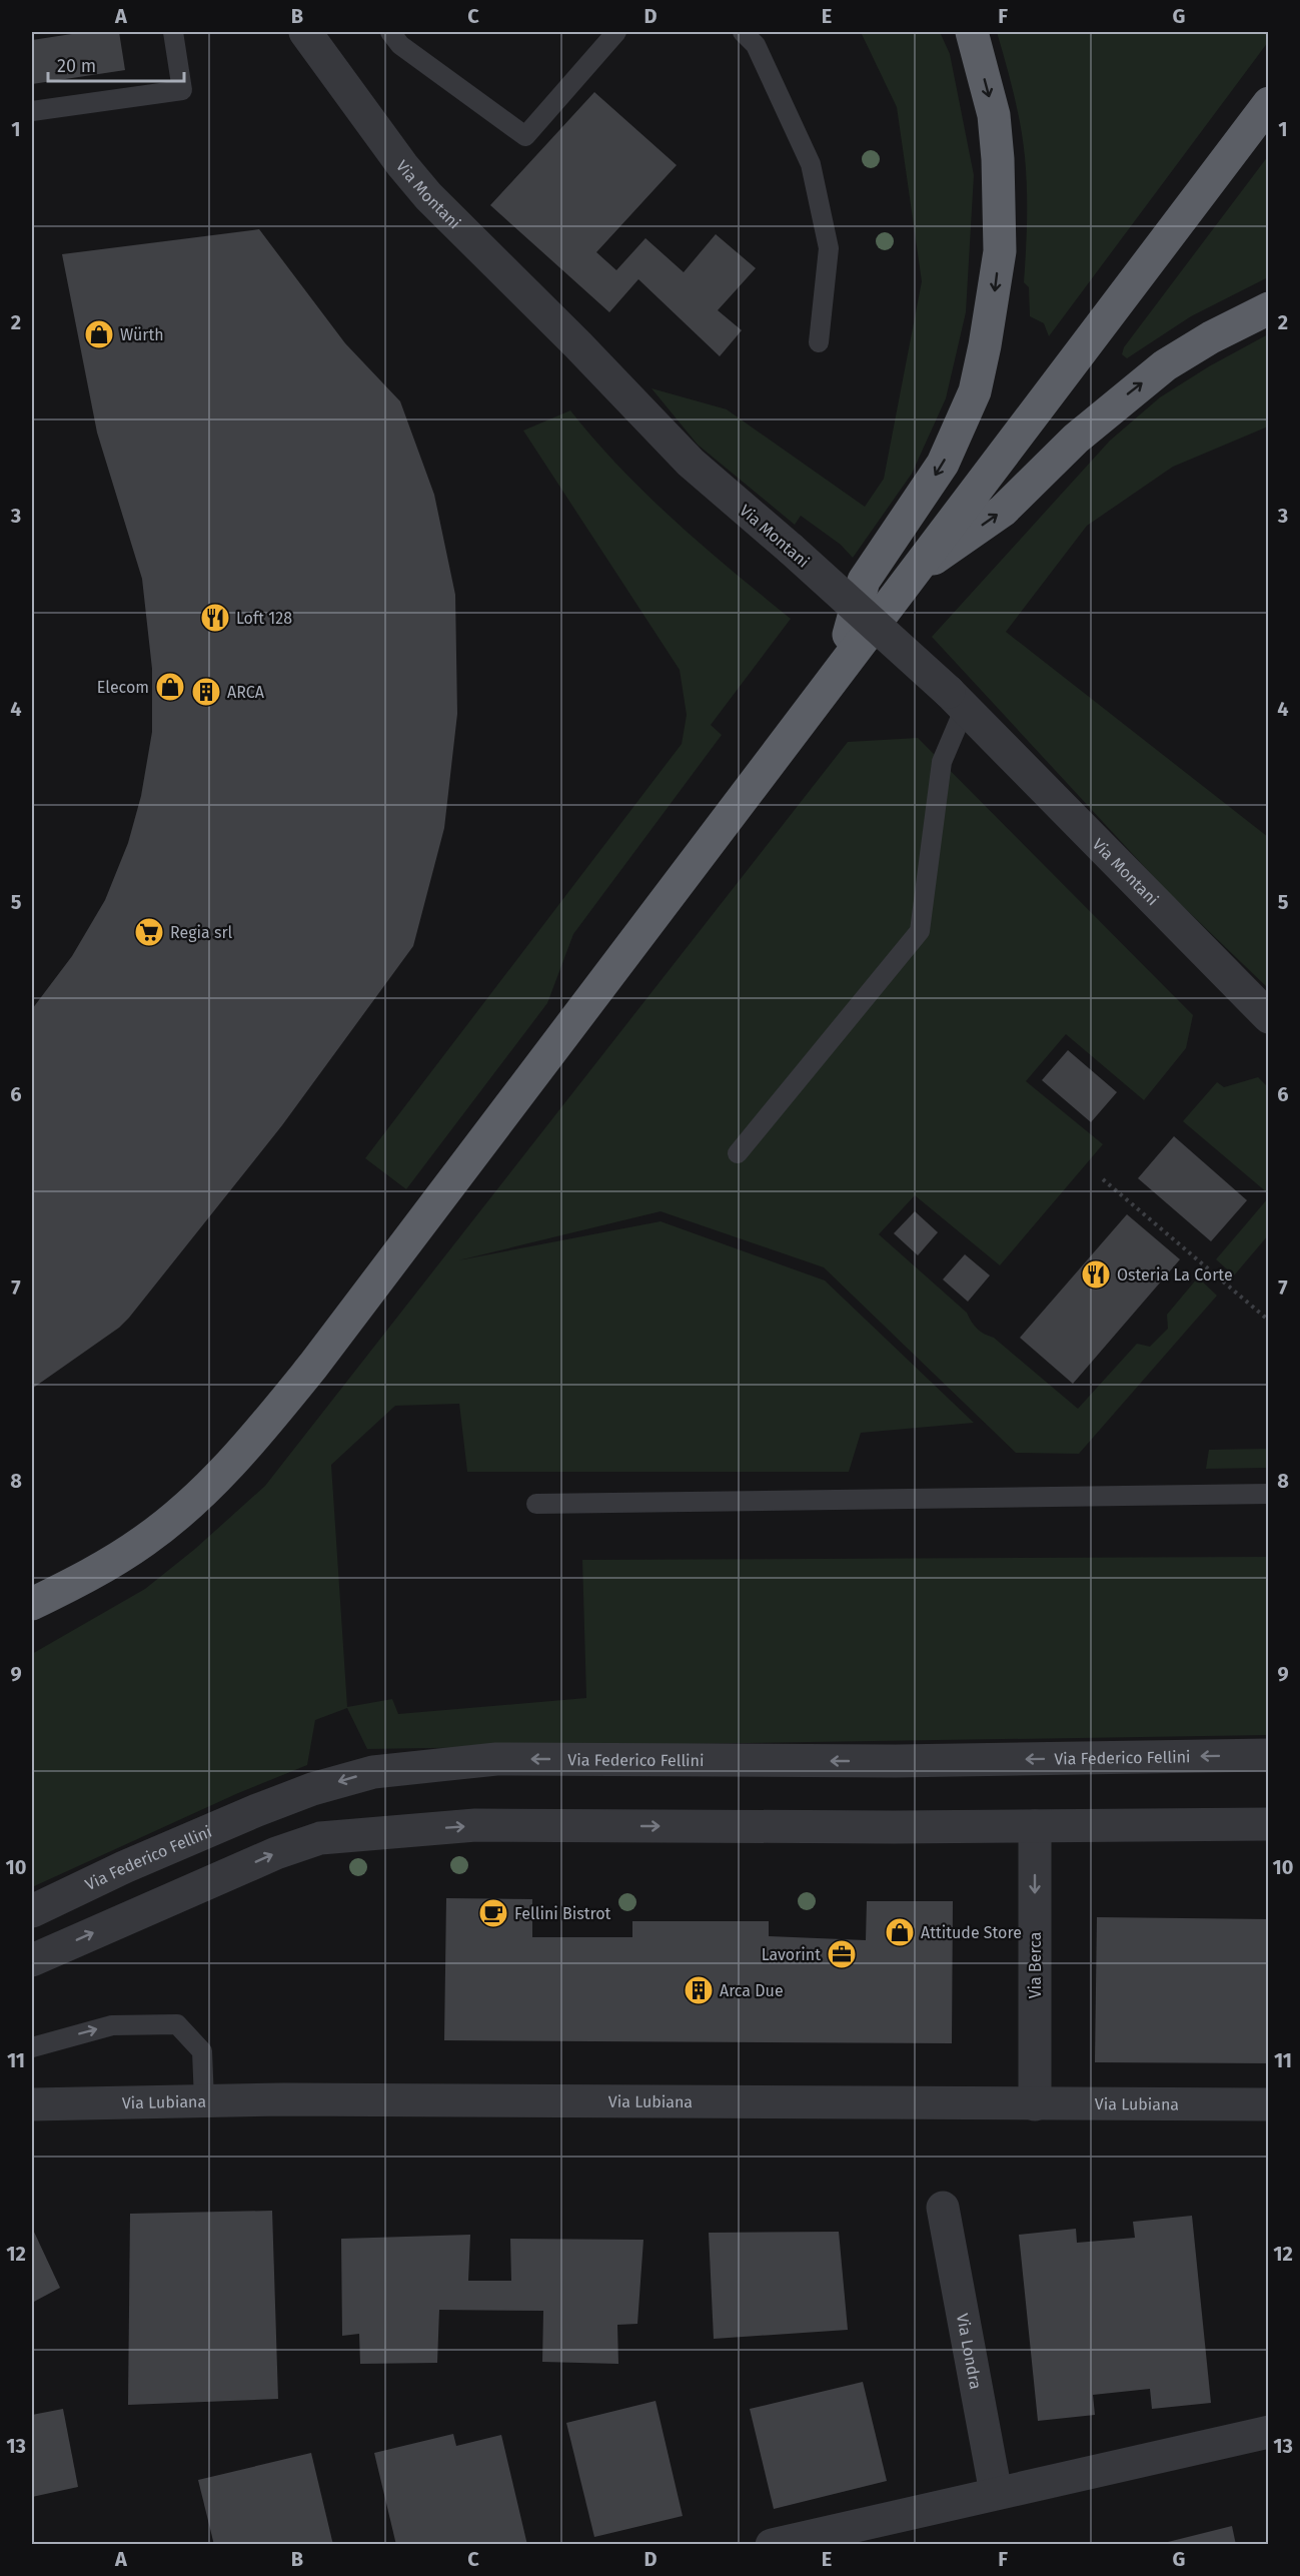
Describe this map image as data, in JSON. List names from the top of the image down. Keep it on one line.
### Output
{"streets":{"street":["Via Montani","Via Federico Fellini","Via Berca","Via Lubiana","Via Londra"]},"crossings":[["Via Berca","Via Lubiana"]],"one_way":["Via Berca"],"places":{"shop":["Würth","Elecom","Attitude Store"],"restaurant":["Loft 128","Osteria La Corte"],"building":["ARCA","Arca Due"],"supermarket":["Regia srl"],"cafe":["Fellini Bistrot"],"office":["Lavorint"]},"scale_bar":"20 m","grid":{"columns":["A","B","C","D","E","F","G"],"rows":["1","2","3","4","5","6","7","8","9","10","11","12","13"]}}
